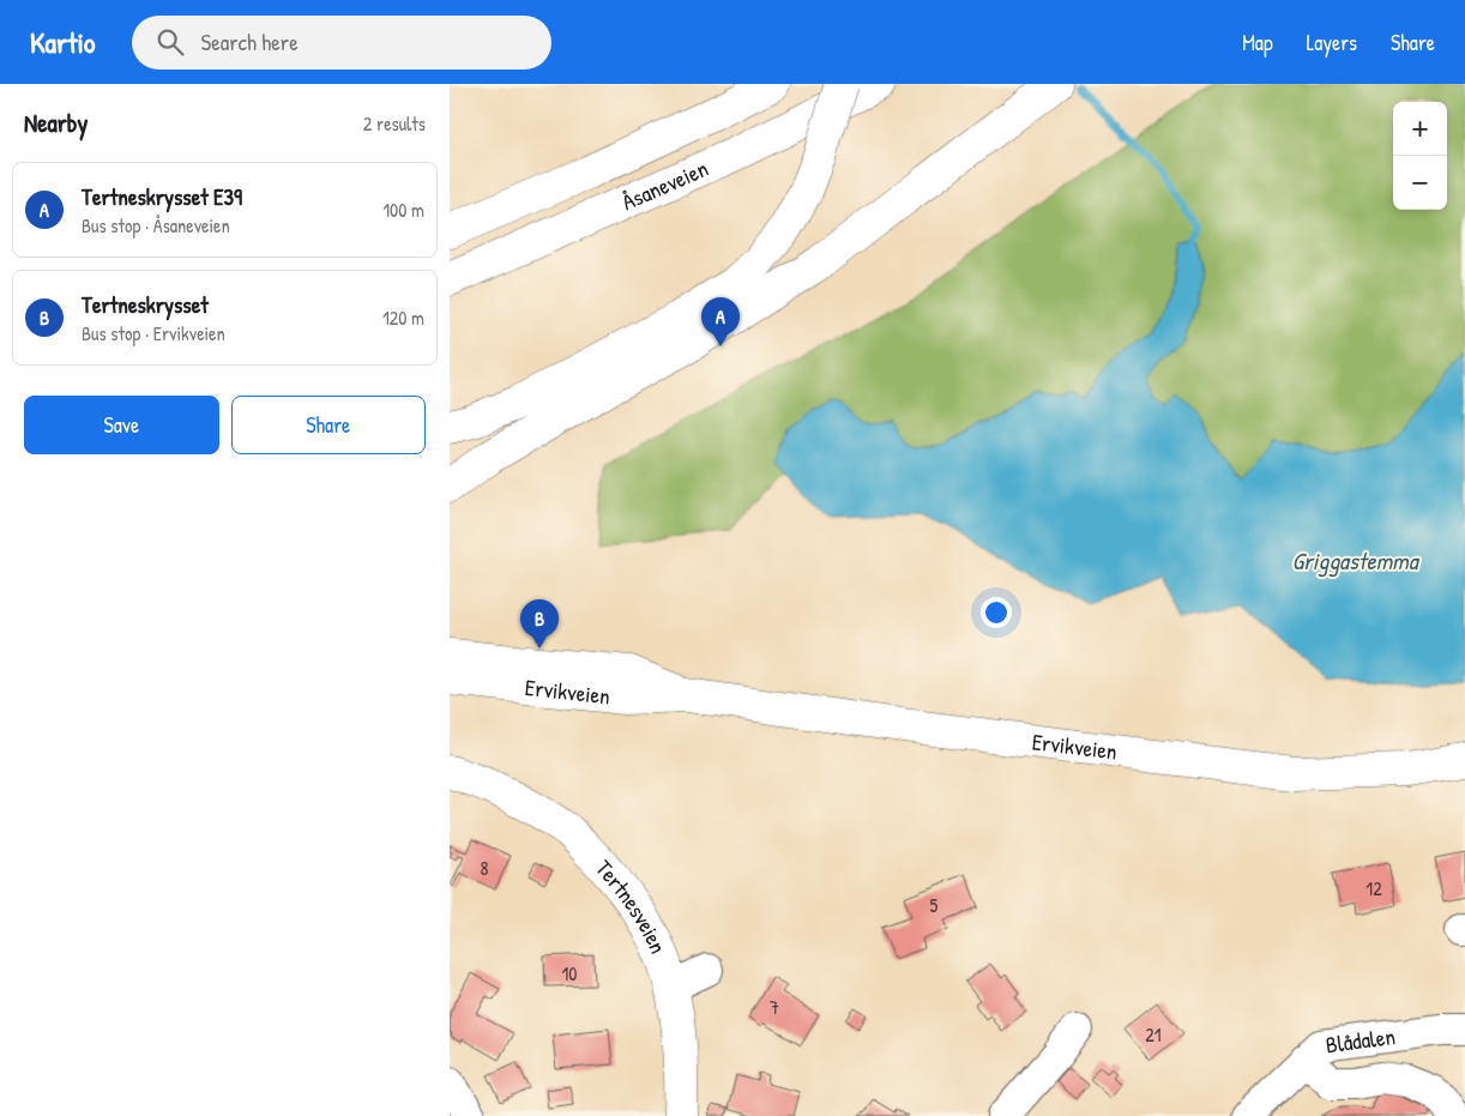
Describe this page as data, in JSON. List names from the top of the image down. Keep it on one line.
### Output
{"streets":{"main road":["Åsaneveien","Ervikveien","Tertnesveien"],"street":["Blådalen"]},"water":["Griggastemma"],"house_numbers":["8","12","5","10","7","21"],"page":{"header":"Kartio","search":"Search here","nav":["Map","Layers","Share"],"heading":["Nearby","2 results"],"map_buttons":["+","−"],"list":[{"mark":"A","name":"Tertneskrysset E39","note":"Bus stop · Åsaneveien","value":"100 m"},{"mark":"B","name":"Tertneskrysset","note":"Bus stop · Ervikveien","value":"120 m"}],"pins":["A","B"],"buttons":["Save","Share"]}}
